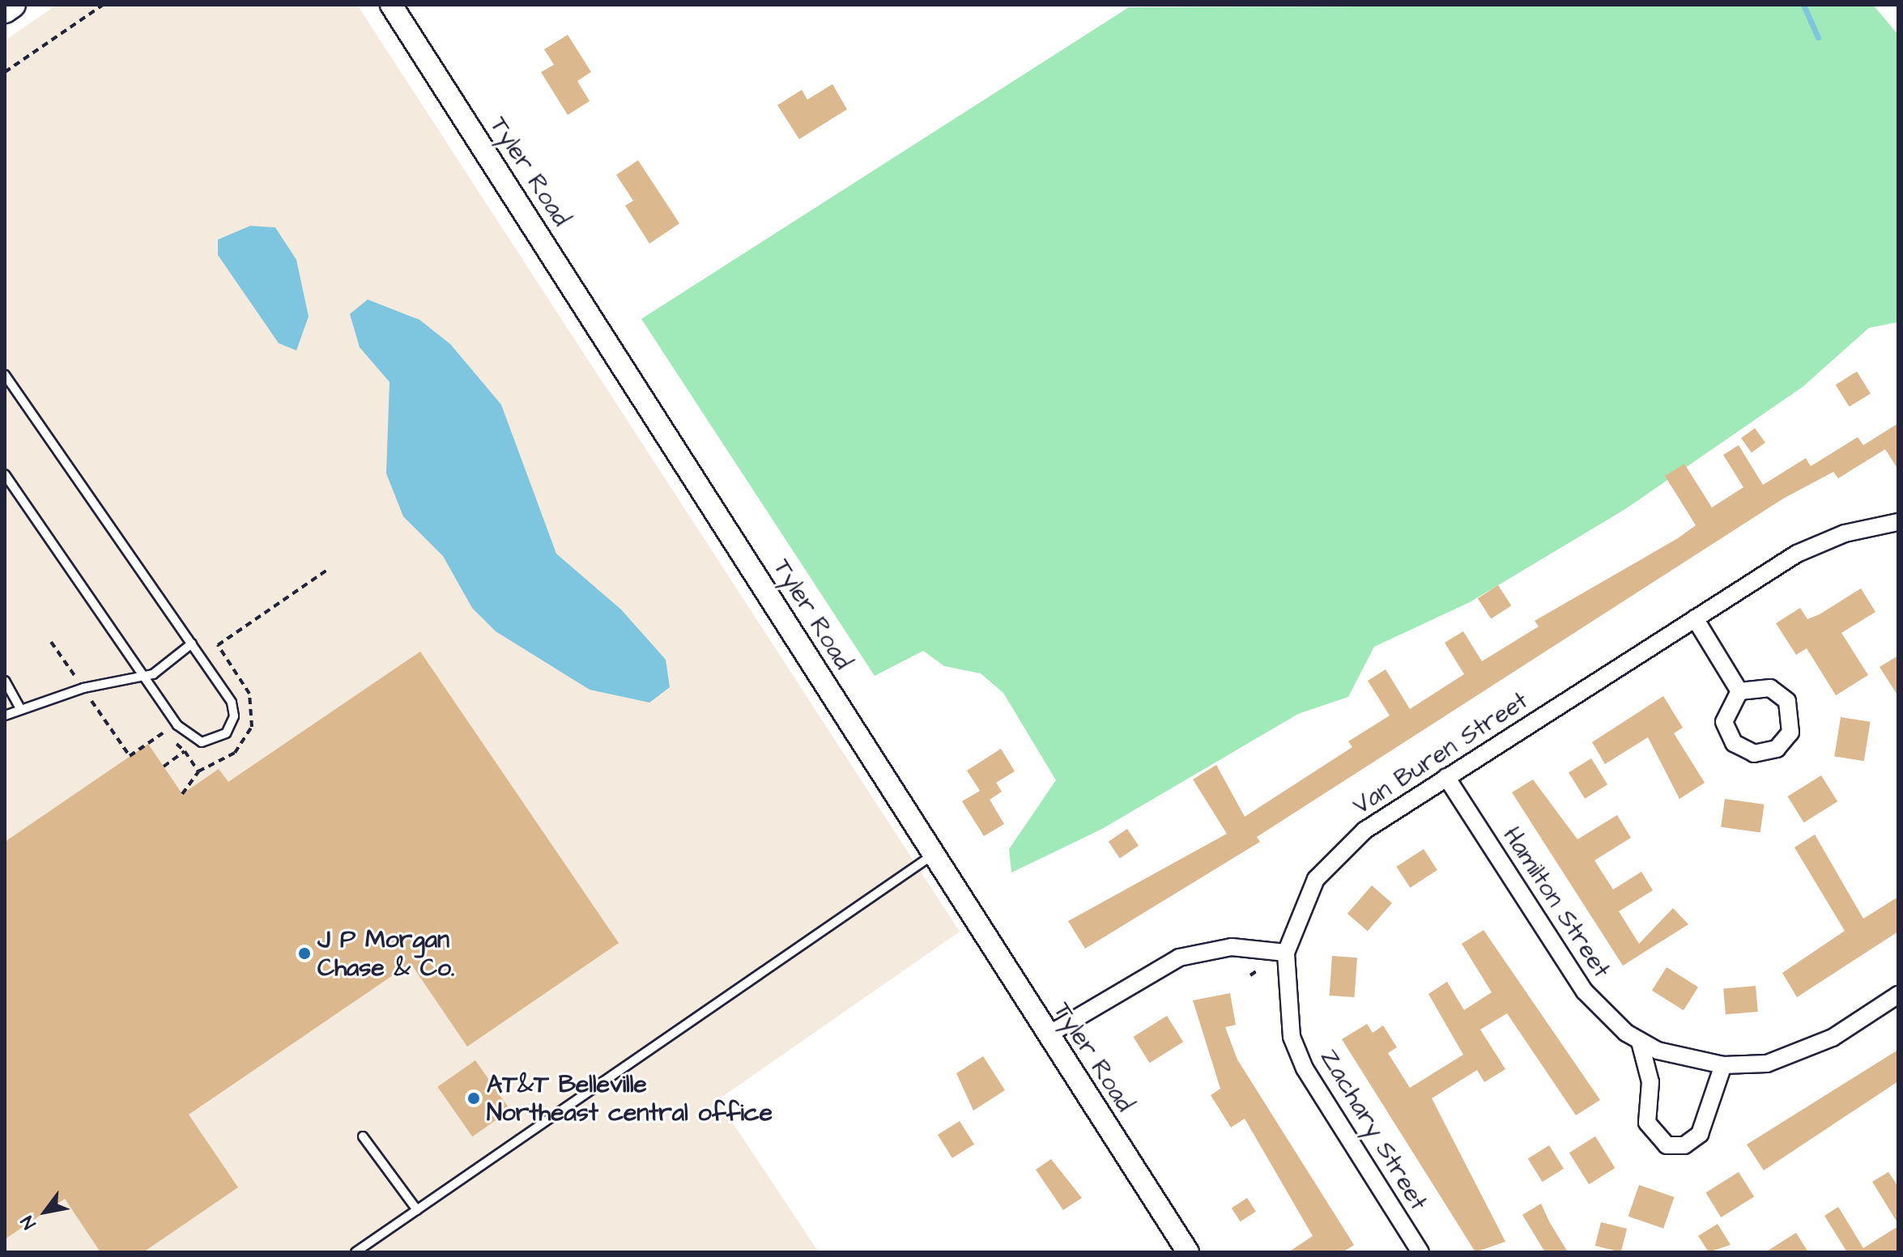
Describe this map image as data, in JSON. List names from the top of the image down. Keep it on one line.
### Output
{"streets":{"street":["Tyler Road","Van Buren Street","Hamilton Street","Zachary Street"]},"crossings":[["Van Buren Street","Hamilton Street"],["Van Buren Street","Zachary Street"]],"places":["J P Morgan Chase & Co.","AT&T Belleville Northeast central office"],"north":"bottom left"}
